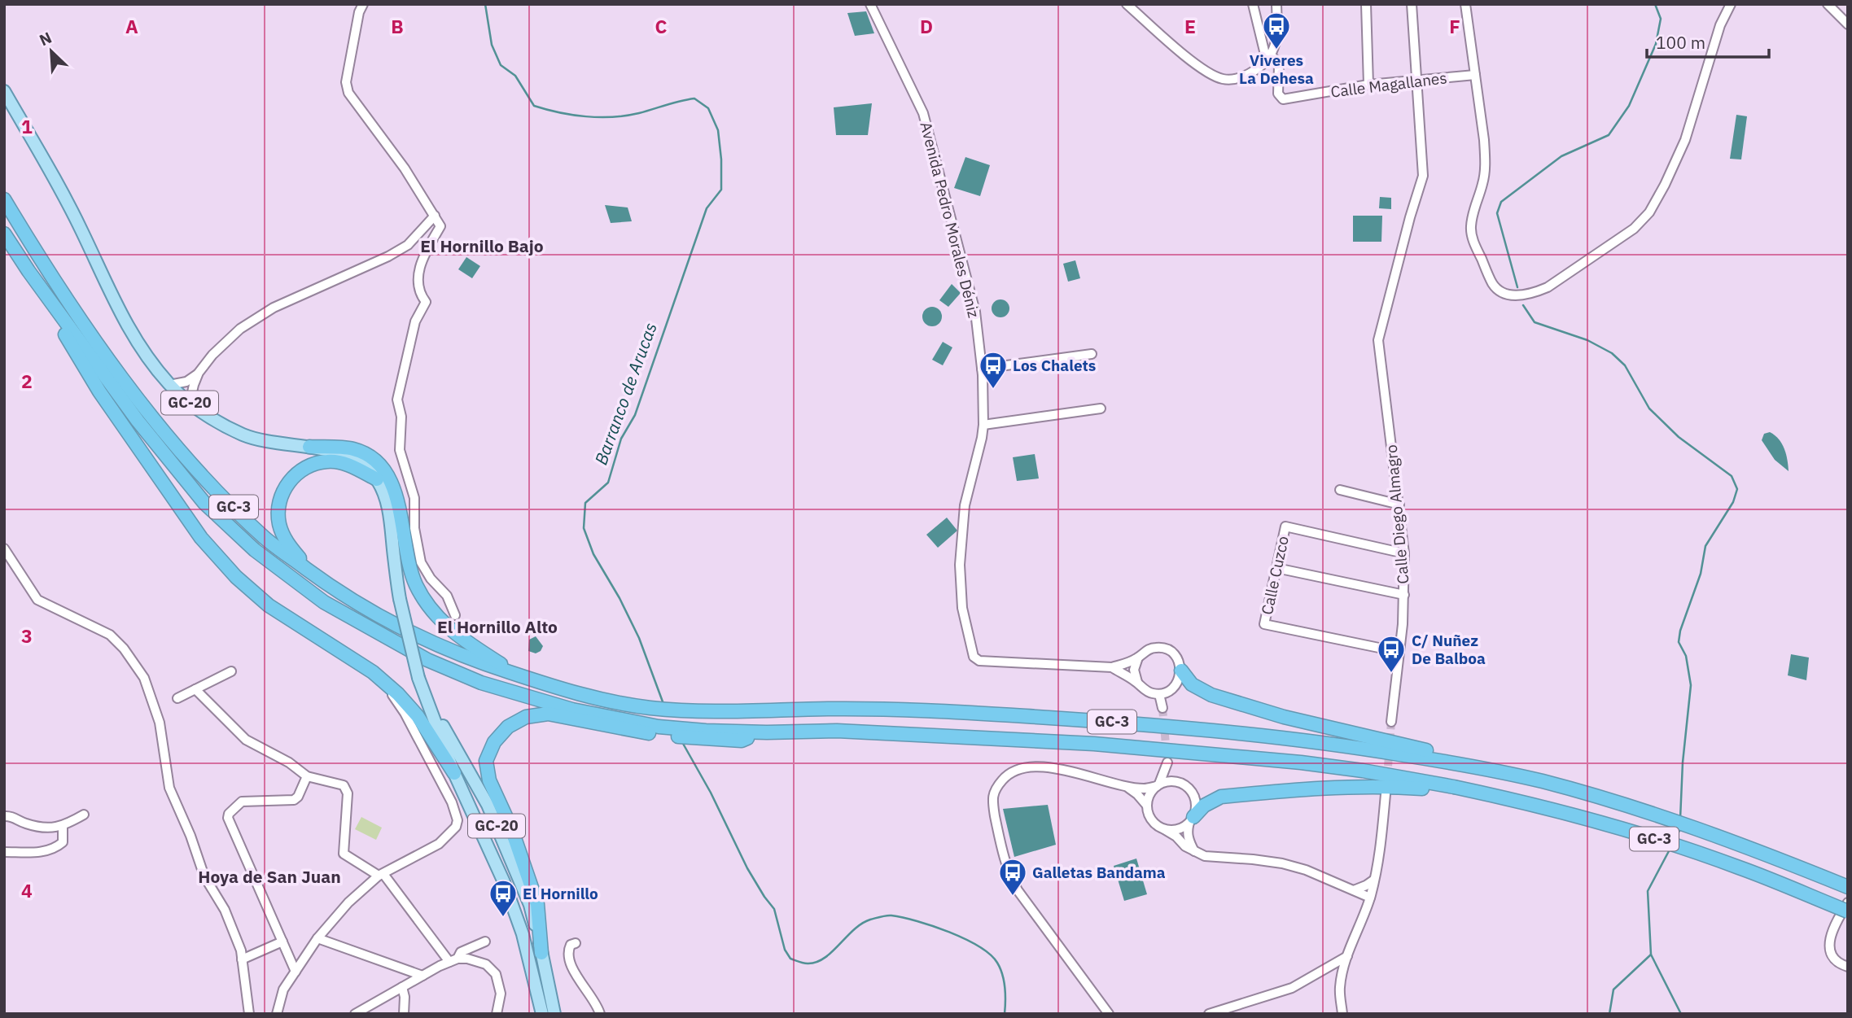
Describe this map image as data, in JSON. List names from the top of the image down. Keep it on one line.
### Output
{"streets":{"highway":["GC-3"],"main road":["GC-20"],"street":["Calle Magallanes","Avenida Pedro Morales Déniz","Calle Diego Almagro","Calle Cuzco"]},"crossings":[["Calle Magallanes","Calle Diego Almagro"],["Calle Diego Almagro","Calle Cuzco"]],"districts":["El Hornillo Bajo","El Hornillo Alto","Hoya de San Juan"],"water":["Barranco de Arucas"],"places":{"bus stop":["Viveres La Dehesa","Los Chalets","C/ Nuñez De Balboa","Galletas Bandama","El Hornillo"]},"scale_bar":"100 m","north":"top left","grid":{"columns":["A","B","C","D","E","F"],"rows":["1","2","3","4"]}}
